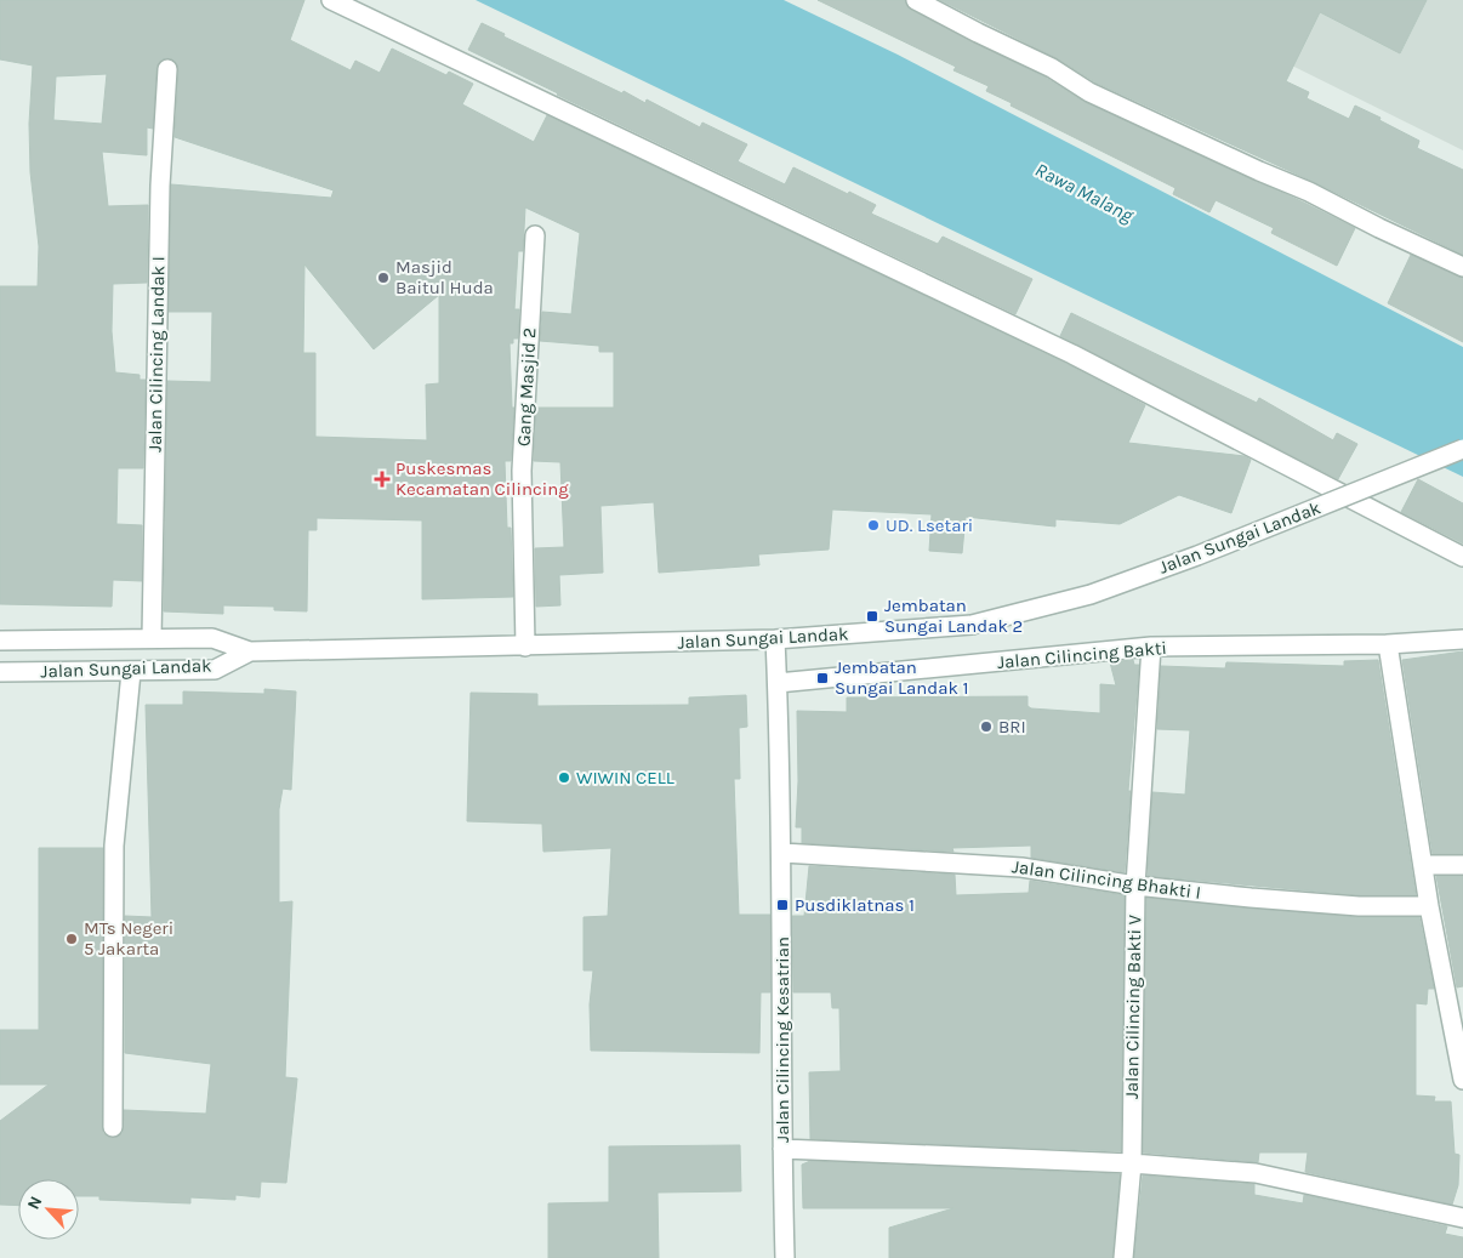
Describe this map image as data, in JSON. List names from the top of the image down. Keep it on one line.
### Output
{"streets":{"street":["Jalan Cilincing Landak I","Gang Masjid 2","Jalan Sungai Landak","Jalan Cilincing Bakti","Jalan Cilincing Bhakti I","Jalan Cilincing Bakti V","Jalan Cilincing Kesatrian"]},"crossings":[["Jalan Cilincing Landak I","Jalan Sungai Landak"],["Gang Masjid 2","Jalan Sungai Landak"],["Jalan Sungai Landak","Jalan Cilincing Kesatrian"],["Jalan Cilincing Bakti","Jalan Cilincing Bakti V"],["Jalan Cilincing Bakti","Jalan Cilincing Kesatrian"],["Jalan Cilincing Bhakti I","Jalan Cilincing Bakti V"],["Jalan Cilincing Bhakti I","Jalan Cilincing Kesatrian"]],"water":["Rawa Malang"],"places":{"other":["Masjid Baitul Huda","UD. Lsetari","BRI","WIWIN CELL","MTs Negeri 5 Jakarta"],"health":["Puskesmas Kecamatan Cilincing"],"transit":["Jembatan Sungai Landak 2","Jembatan Sungai Landak 1","Pusdiklatnas 1"]},"north":"top left"}
